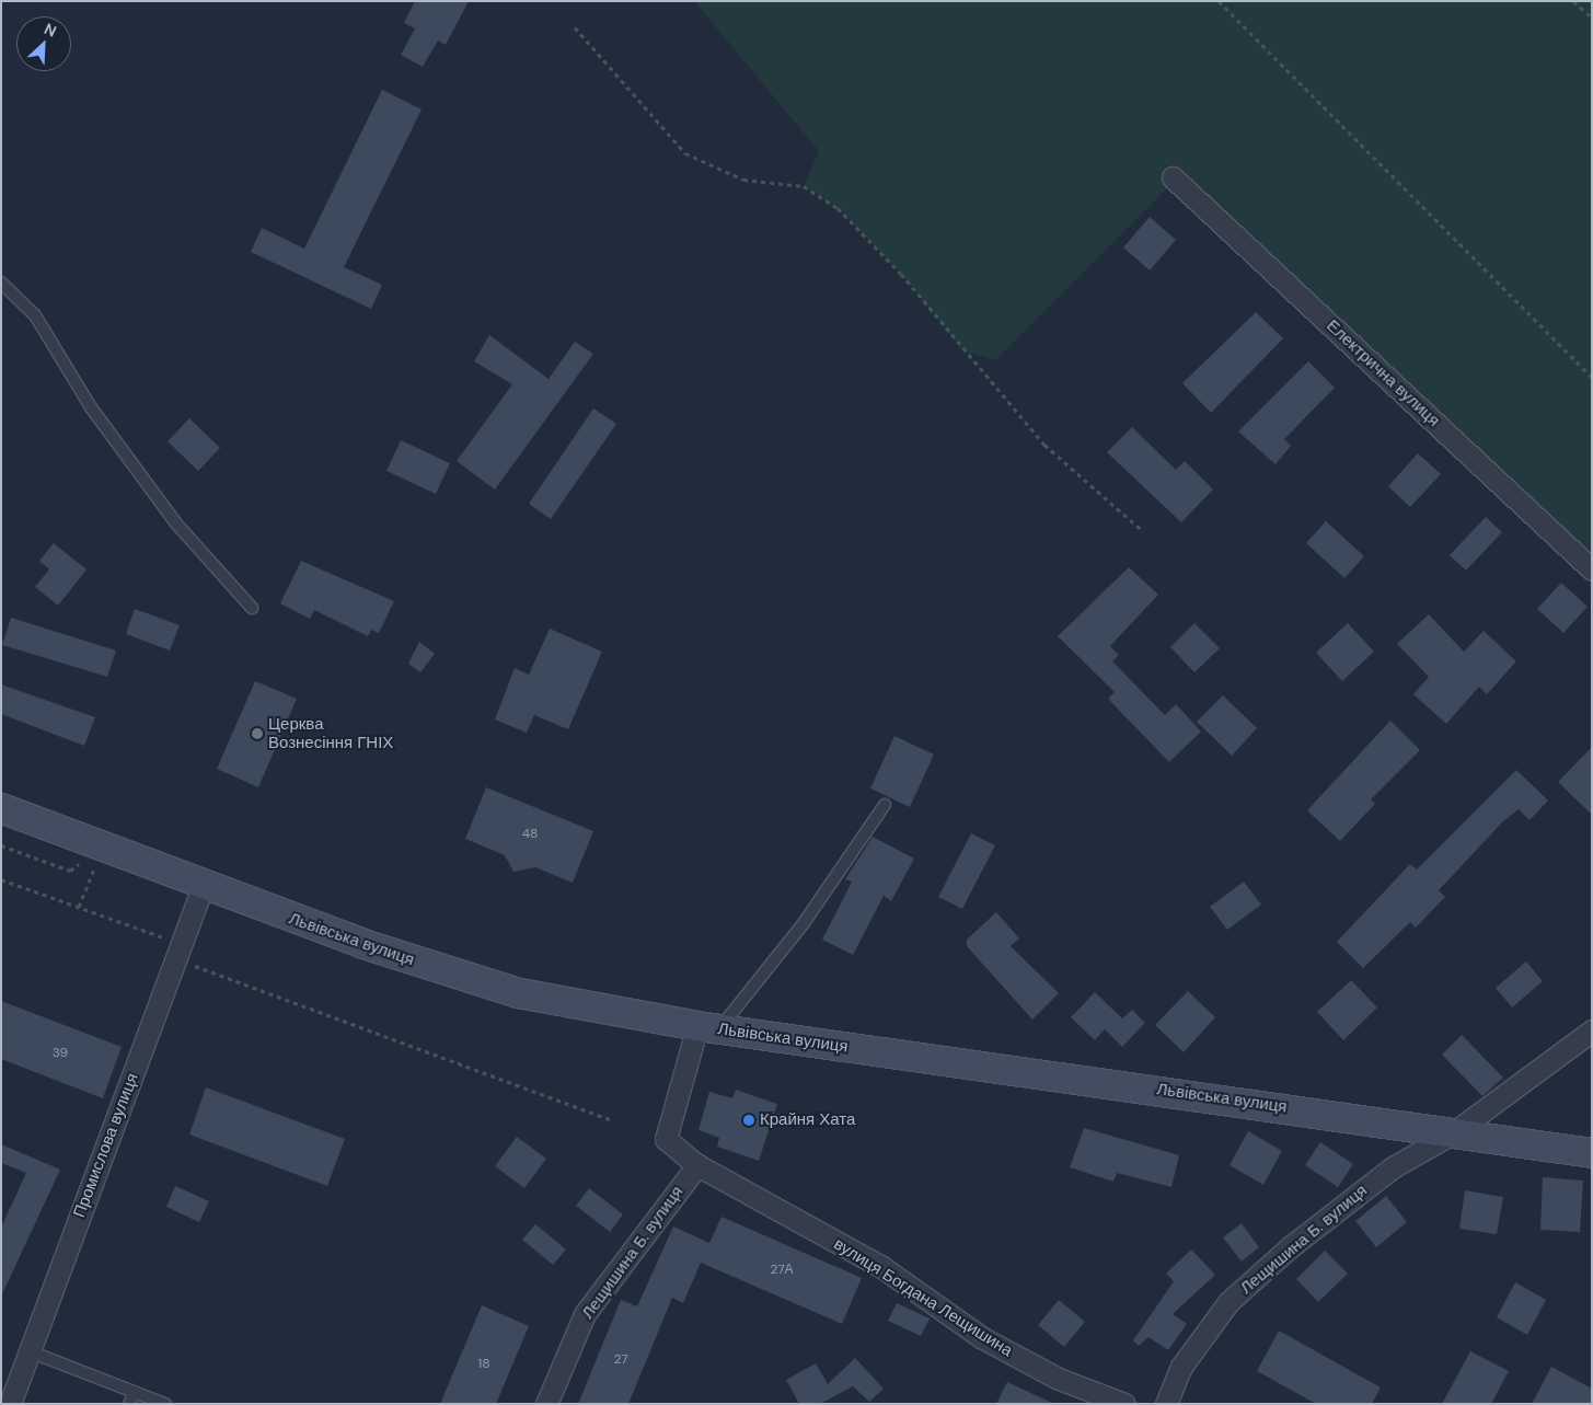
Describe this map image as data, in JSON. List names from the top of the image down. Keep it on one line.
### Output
{"streets":{"main road":["Львівська вулиця"],"street":["Електрична вулиця","Промислова вулиця","Лещишина Б. вулиця","вулиця Богдана Лещишина"]},"crossings":[["Львівська вулиця","Промислова вулиця"],["Львівська вулиця","Лещишина Б. вулиця"],["Львівська вулиця","вулиця Богдана Лещишина"],["Лещишина Б. вулиця","вулиця Богдана Лещишина"]],"places":["Церква Вознесіння ГНІХ","Крайня Хата"],"house_numbers":["48","39","27А","27","18"],"north":"top right"}
